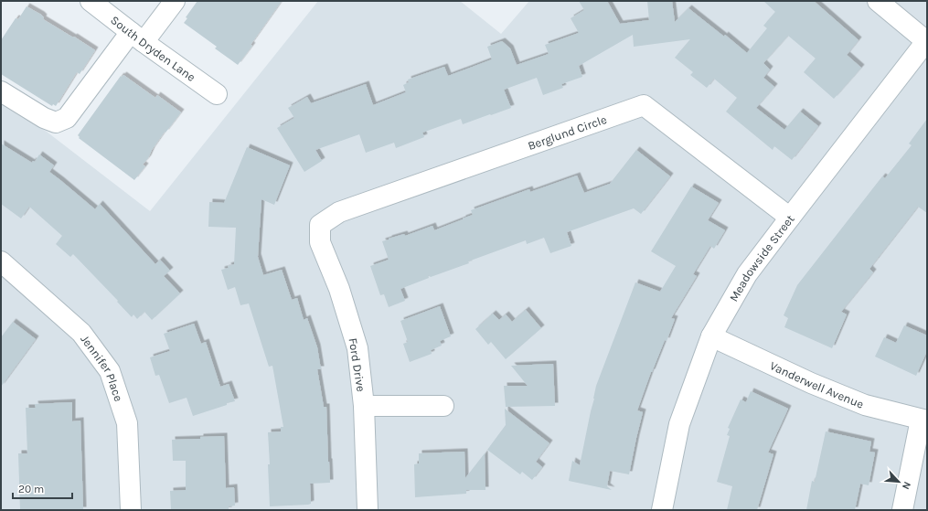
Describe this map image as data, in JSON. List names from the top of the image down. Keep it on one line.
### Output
{"streets":{"street":["South Dryden Lane","Berglund Circle","Meadowside Street","Ford Drive","Jennifer Place","Vanderwell Avenue"]},"crossings":[["Berglund Circle","Meadowside Street"],["Berglund Circle","Ford Drive"],["Meadowside Street","Vanderwell Avenue"]],"scale_bar":"20 m","north":"bottom right"}
